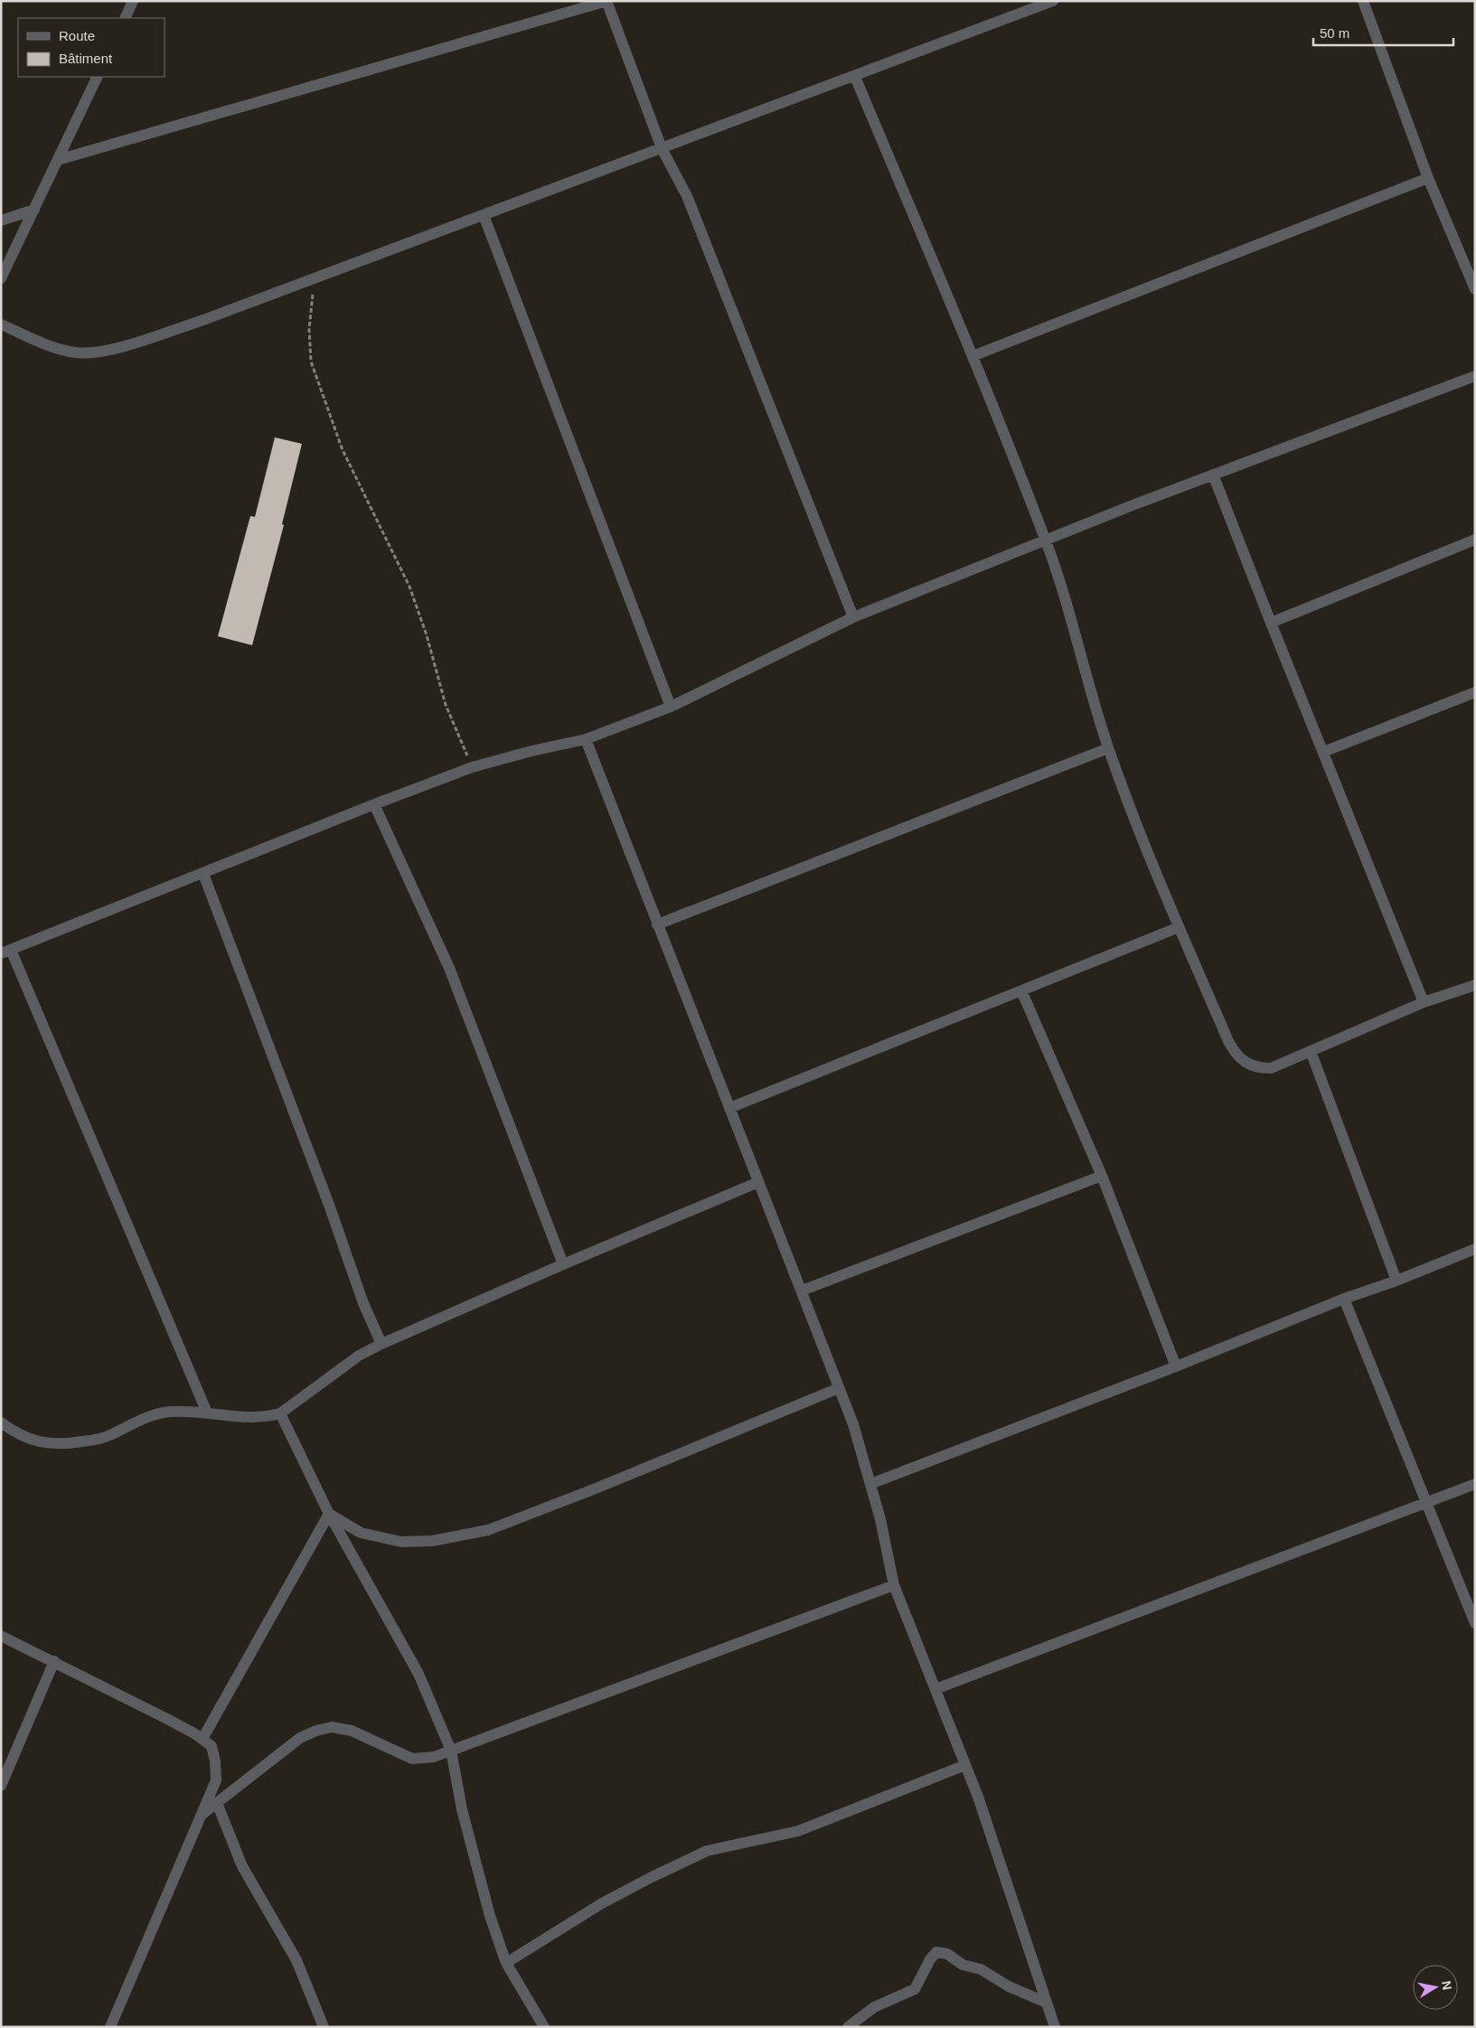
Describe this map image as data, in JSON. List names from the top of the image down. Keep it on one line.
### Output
{"legend":["Route","Bâtiment"],"scale_bar":"50 m","north":"right"}
